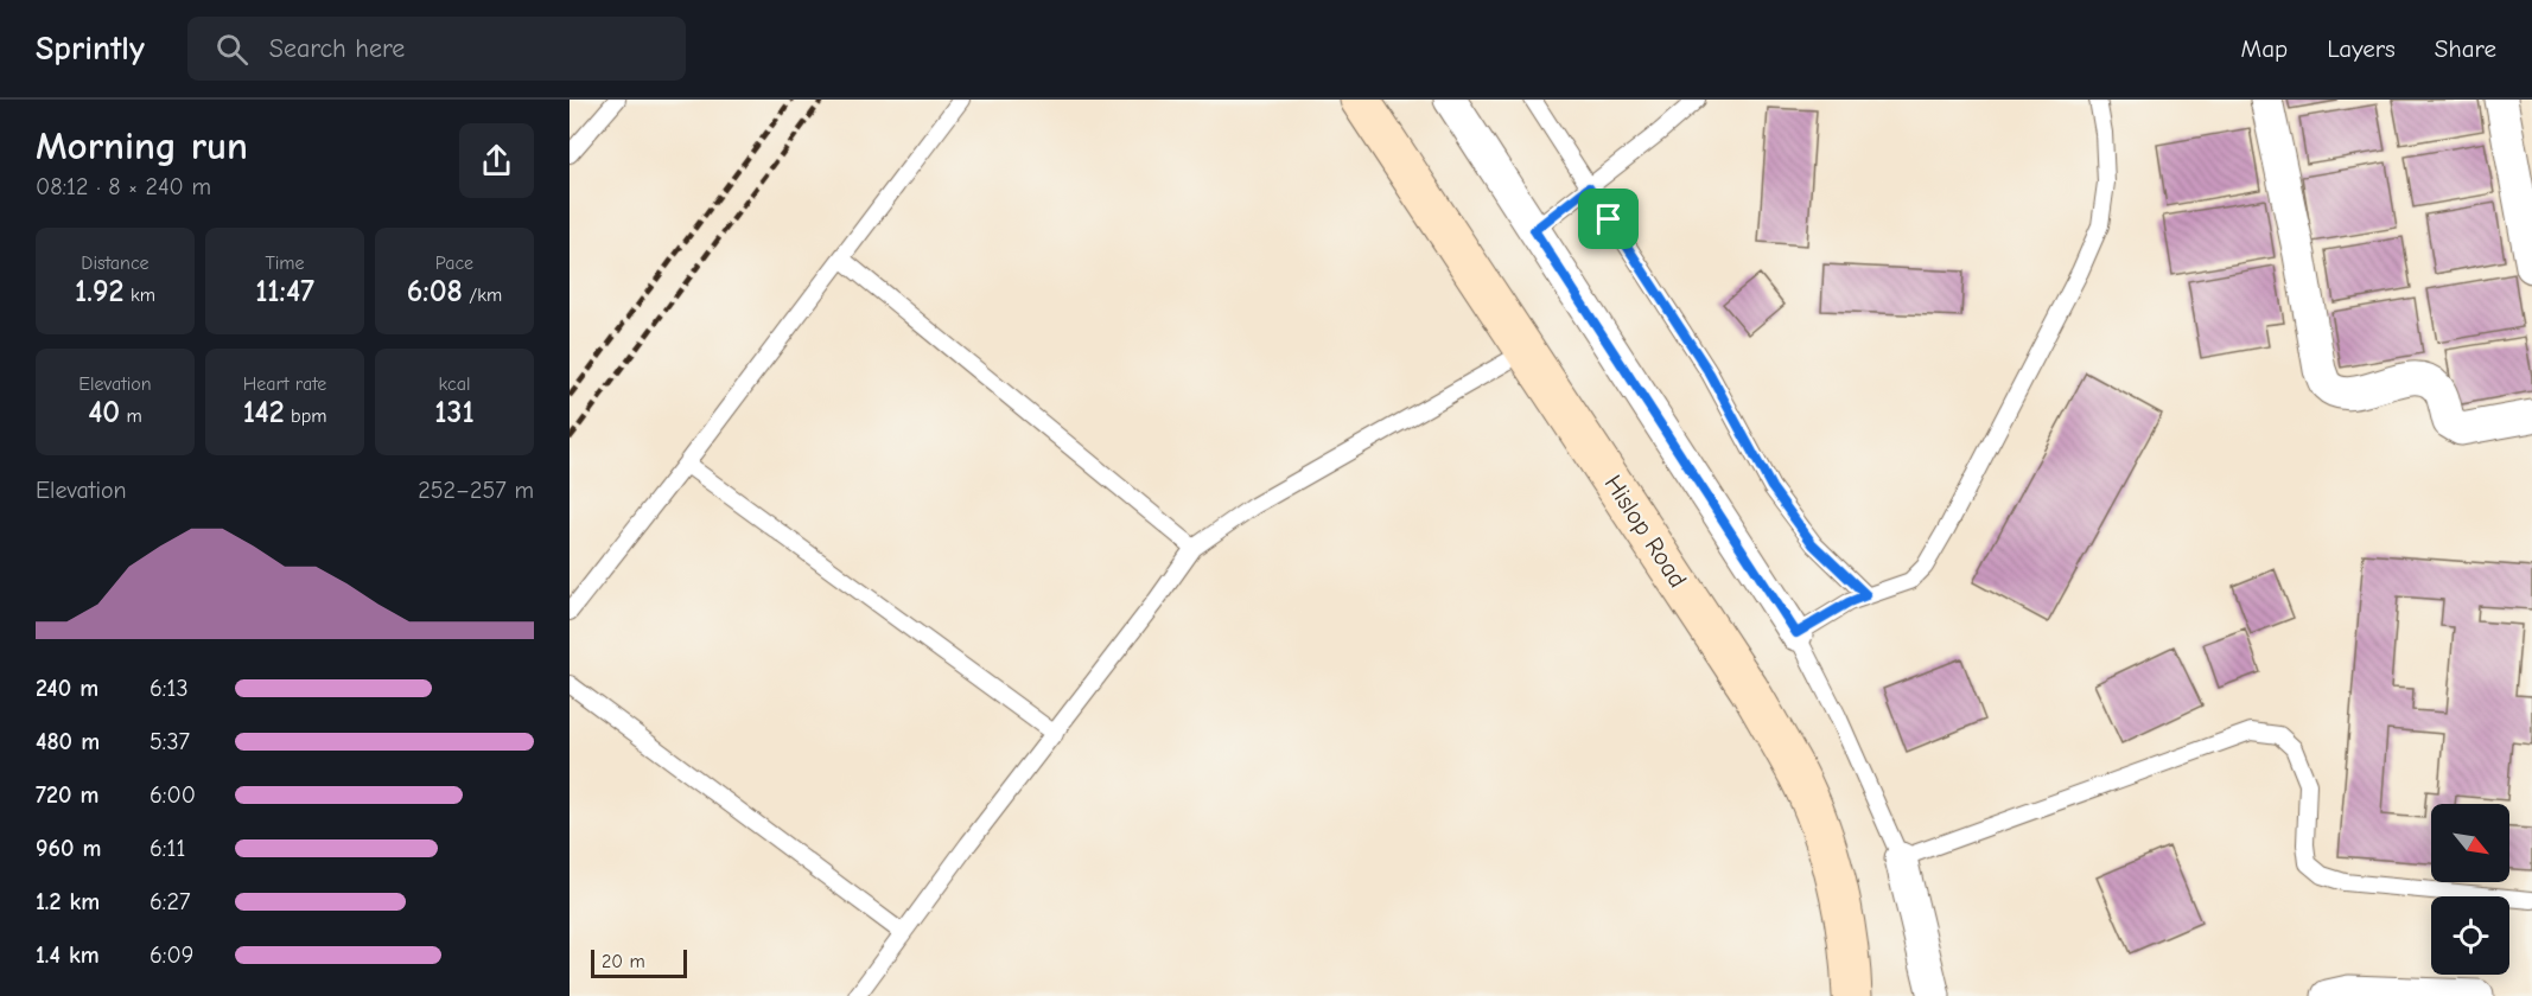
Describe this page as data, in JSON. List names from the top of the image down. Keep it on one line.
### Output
{"streets":{"main road":["Hislop Road"]},"scale_bar":"20 m","north":"bottom right","page":{"header":"Sprintly","search":"Search here","nav":["Map","Layers","Share"],"heading":["Morning run","08:12 · 8 × 240 m"],"stats":[["Distance","1.92 km"],["Time","11:47"],["Pace","6:08 /km"],["Elevation","40 m"],["Heart rate","142 bpm"],["kcal","131"]],"chart":["Elevation","252–257 m"],"list":[{"name":"240 m","note":"6:13"},{"name":"480 m","note":"5:37"},{"name":"720 m","note":"6:00"},{"name":"960 m","note":"6:11"},{"name":"1.2 km","note":"6:27"},{"name":"1.4 km","note":"6:09"}],"scale":"20 m"}}
